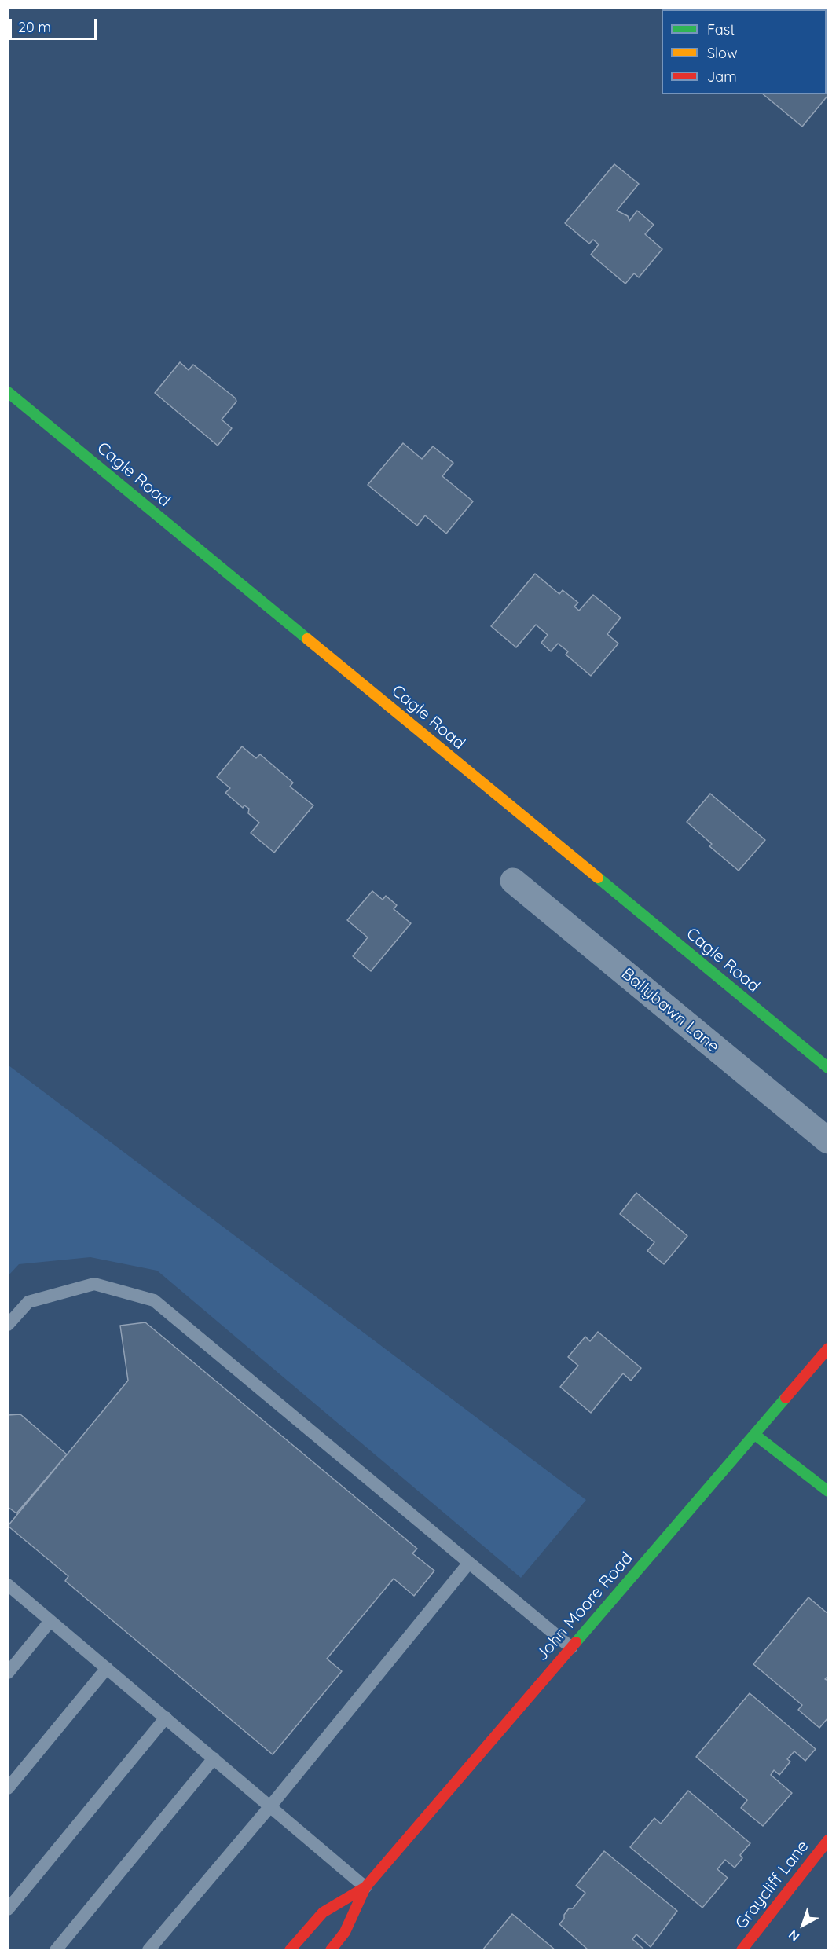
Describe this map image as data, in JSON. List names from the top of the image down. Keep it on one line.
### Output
{"streets":{"street":["Cagle Road","Ballybawn Lane","John Moore Road","Graycliff Lane"]},"legend":["Fast","Slow","Jam"],"scale_bar":"20 m","north":"bottom left"}
